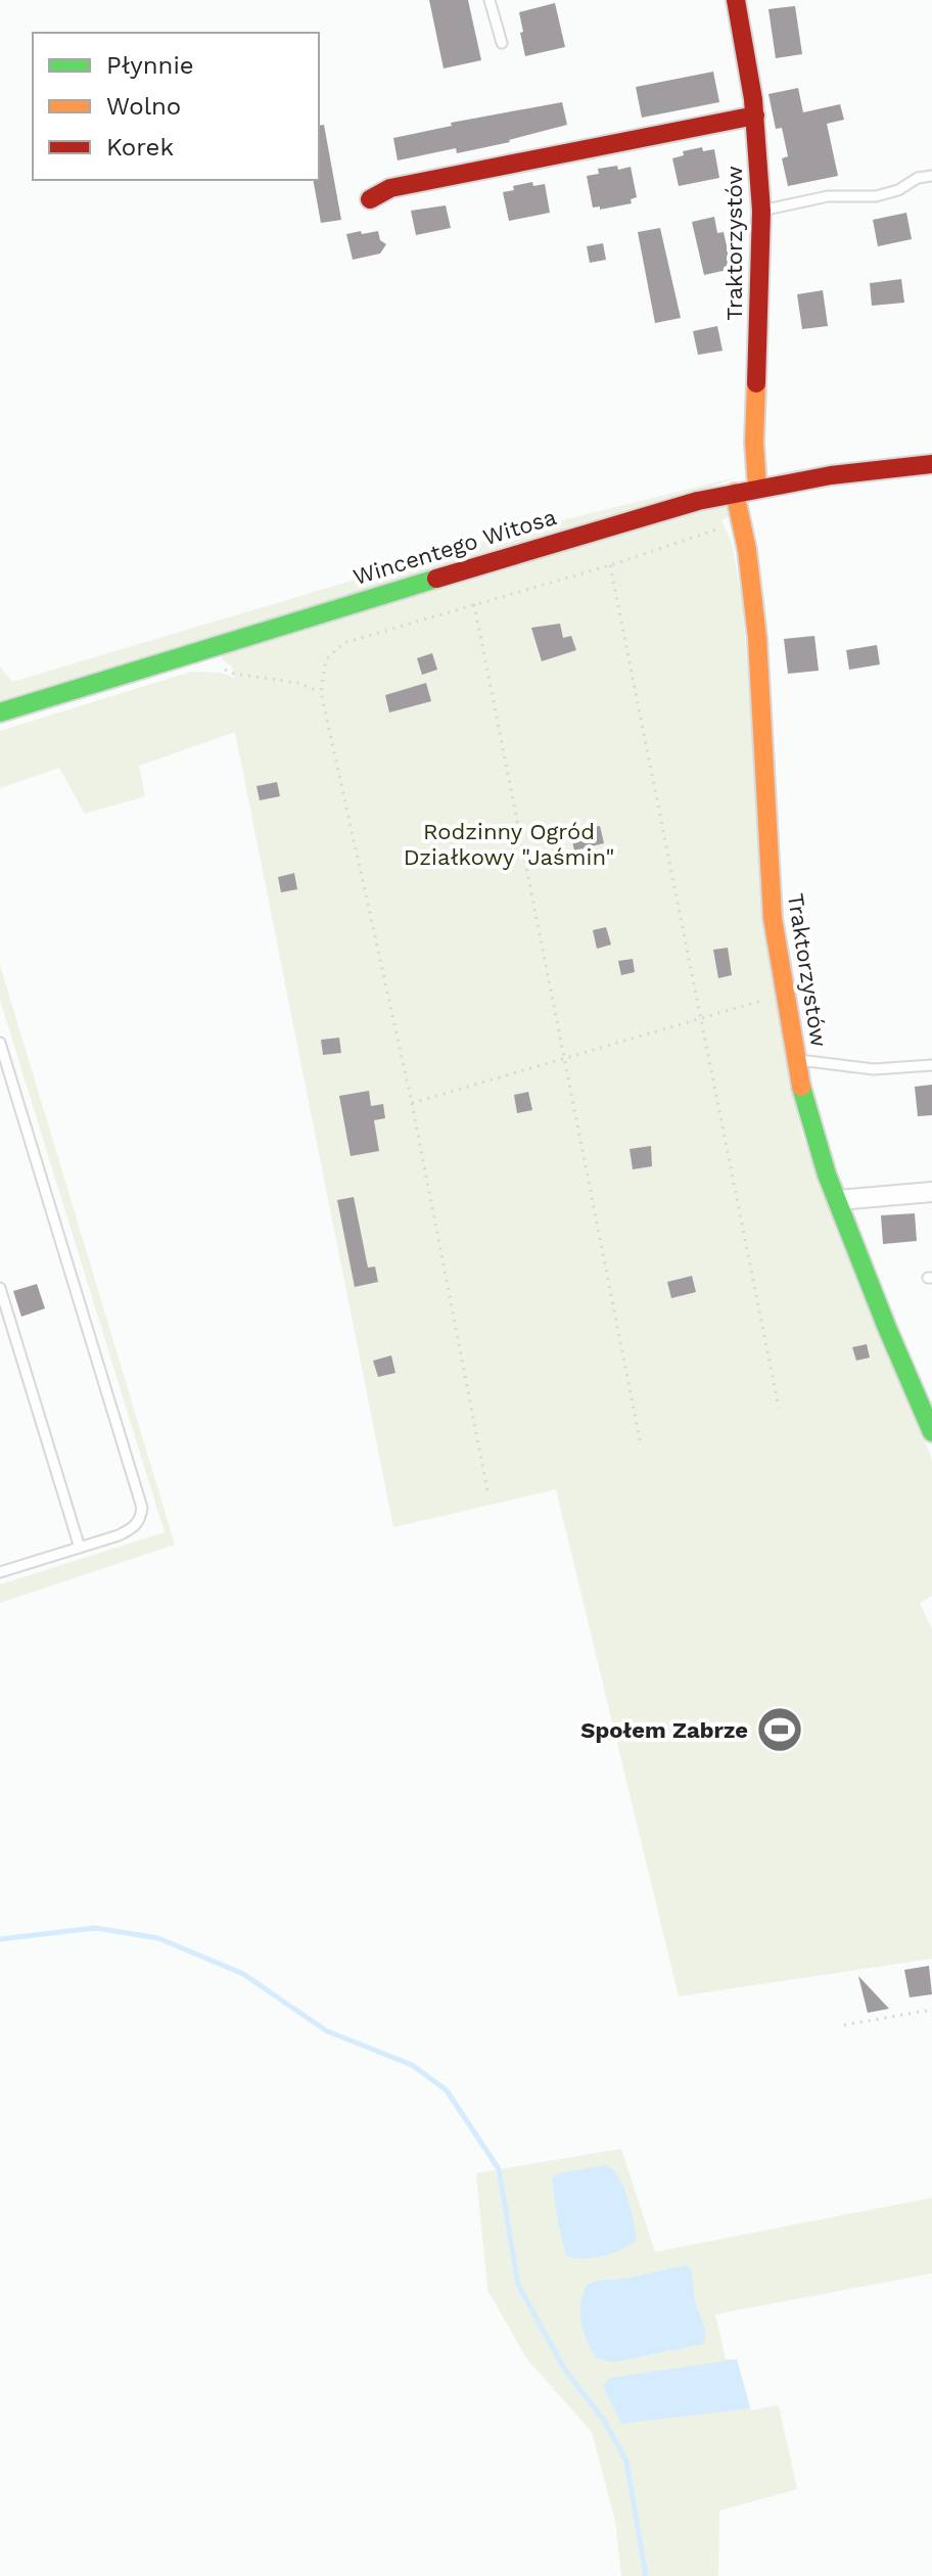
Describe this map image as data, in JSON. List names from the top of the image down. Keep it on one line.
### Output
{"streets":{"street":["Traktorzystów","Wincentego Witosa"]},"crossings":[["Traktorzystów","Wincentego Witosa"]],"parks":["Rodzinny Ogród Działkowy \"Jaśmin\""],"places":{"sports":["Społem Zabrze"]},"legend":["Płynnie","Wolno","Korek"]}
